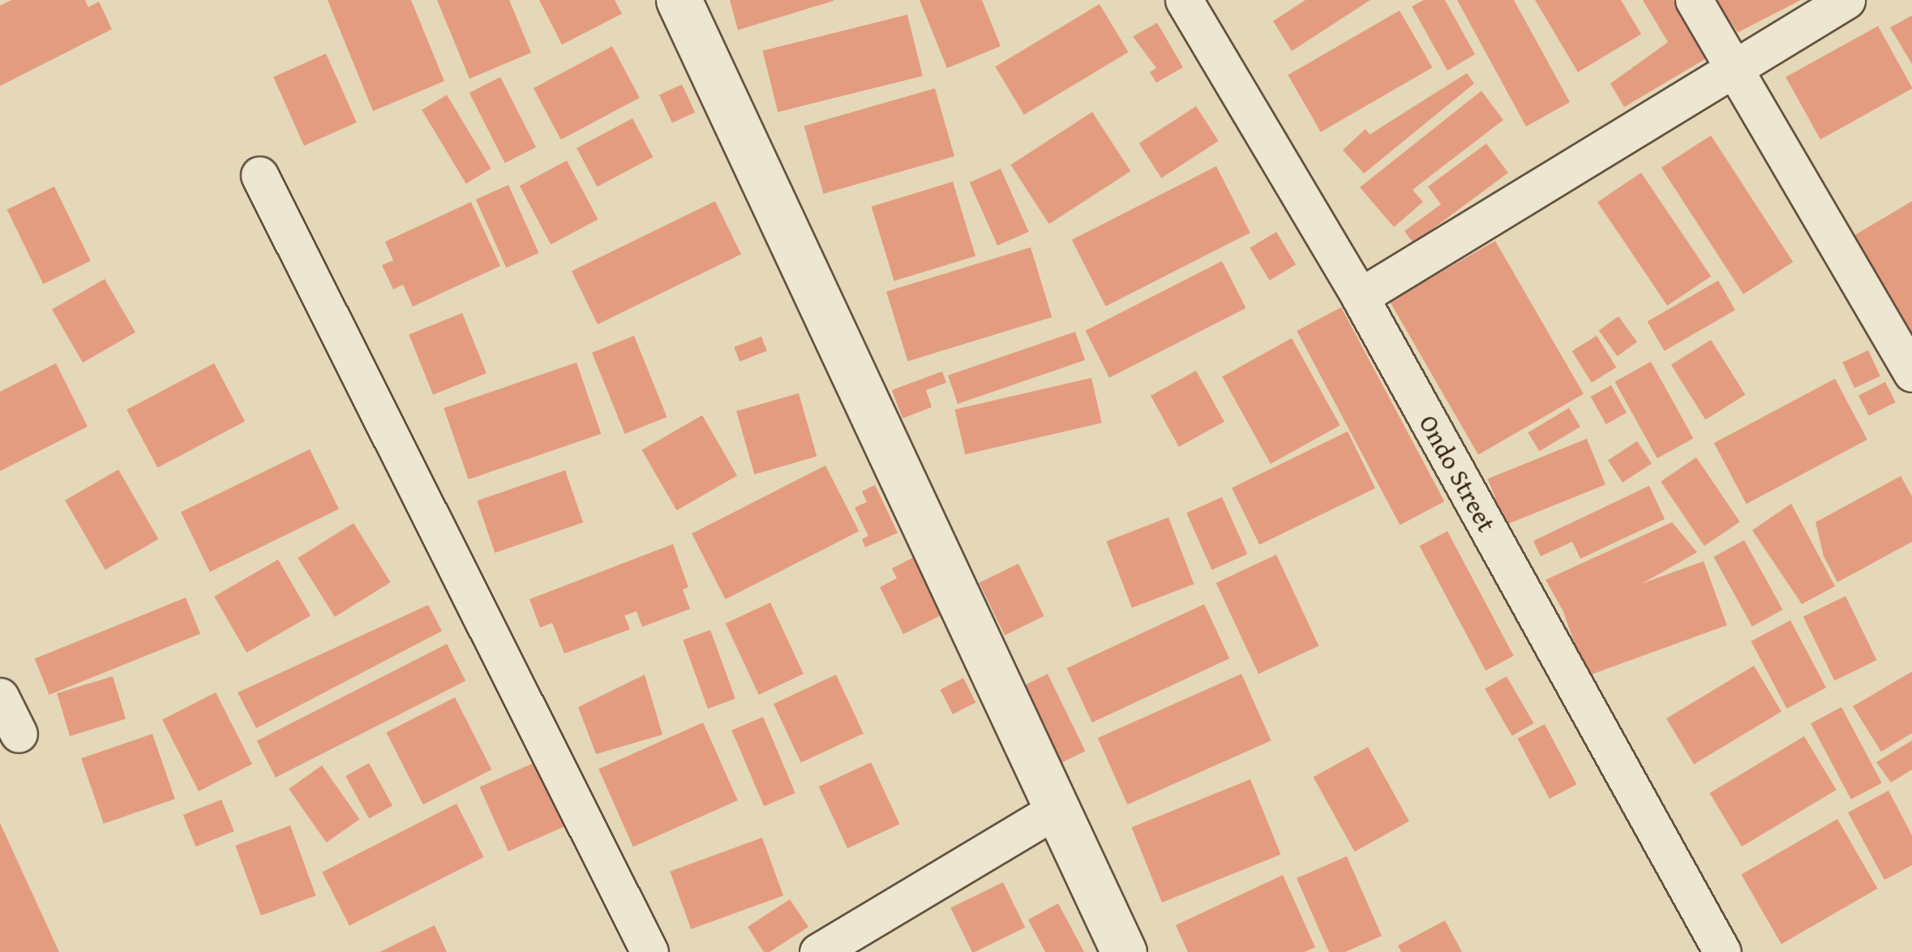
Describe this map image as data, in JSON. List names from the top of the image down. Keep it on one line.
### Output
{"streets":{"street":["Ondo Street"]}}
